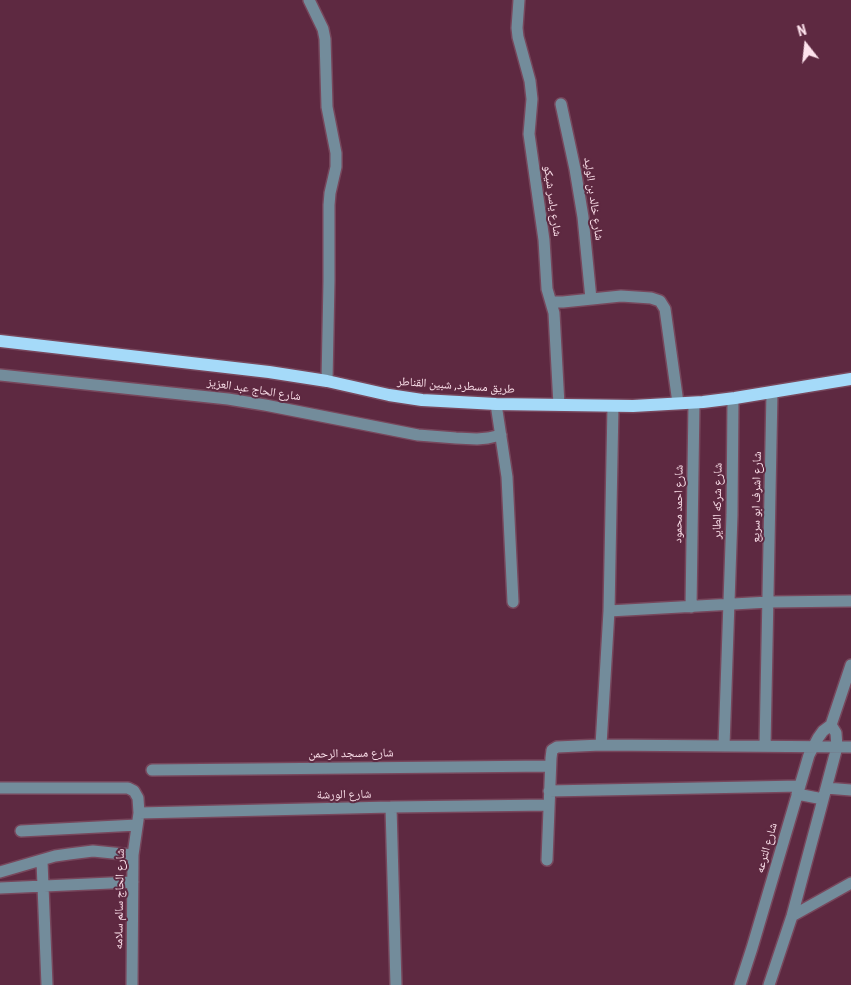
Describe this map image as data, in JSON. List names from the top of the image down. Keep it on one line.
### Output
{"streets":{"main road":["طريق مسطرد, شبين القناطر"],"street":["شارع خالد بن الوليد","شارع ياسر شيكو","شارع الحاج عبد العزيز","شارع اشرف ابو سريع","شارع شركه الطاير","شارع احمد محمود","شارع مسجد الرحمن","شارع الورشة","شارع الترعه","شارع الحاج سالم سلامه"]},"crossings":[["شارع ياسر شيكو","طريق مسطرد, شبين القناطر"],["طريق مسطرد, شبين القناطر","شارع اشرف ابو سريع"],["طريق مسطرد, شبين القناطر","شارع شركه الطاير"],["طريق مسطرد, شبين القناطر","شارع احمد محمود"],["شارع الورشة","شارع الحاج سالم سلامه"]],"north":"top"}
